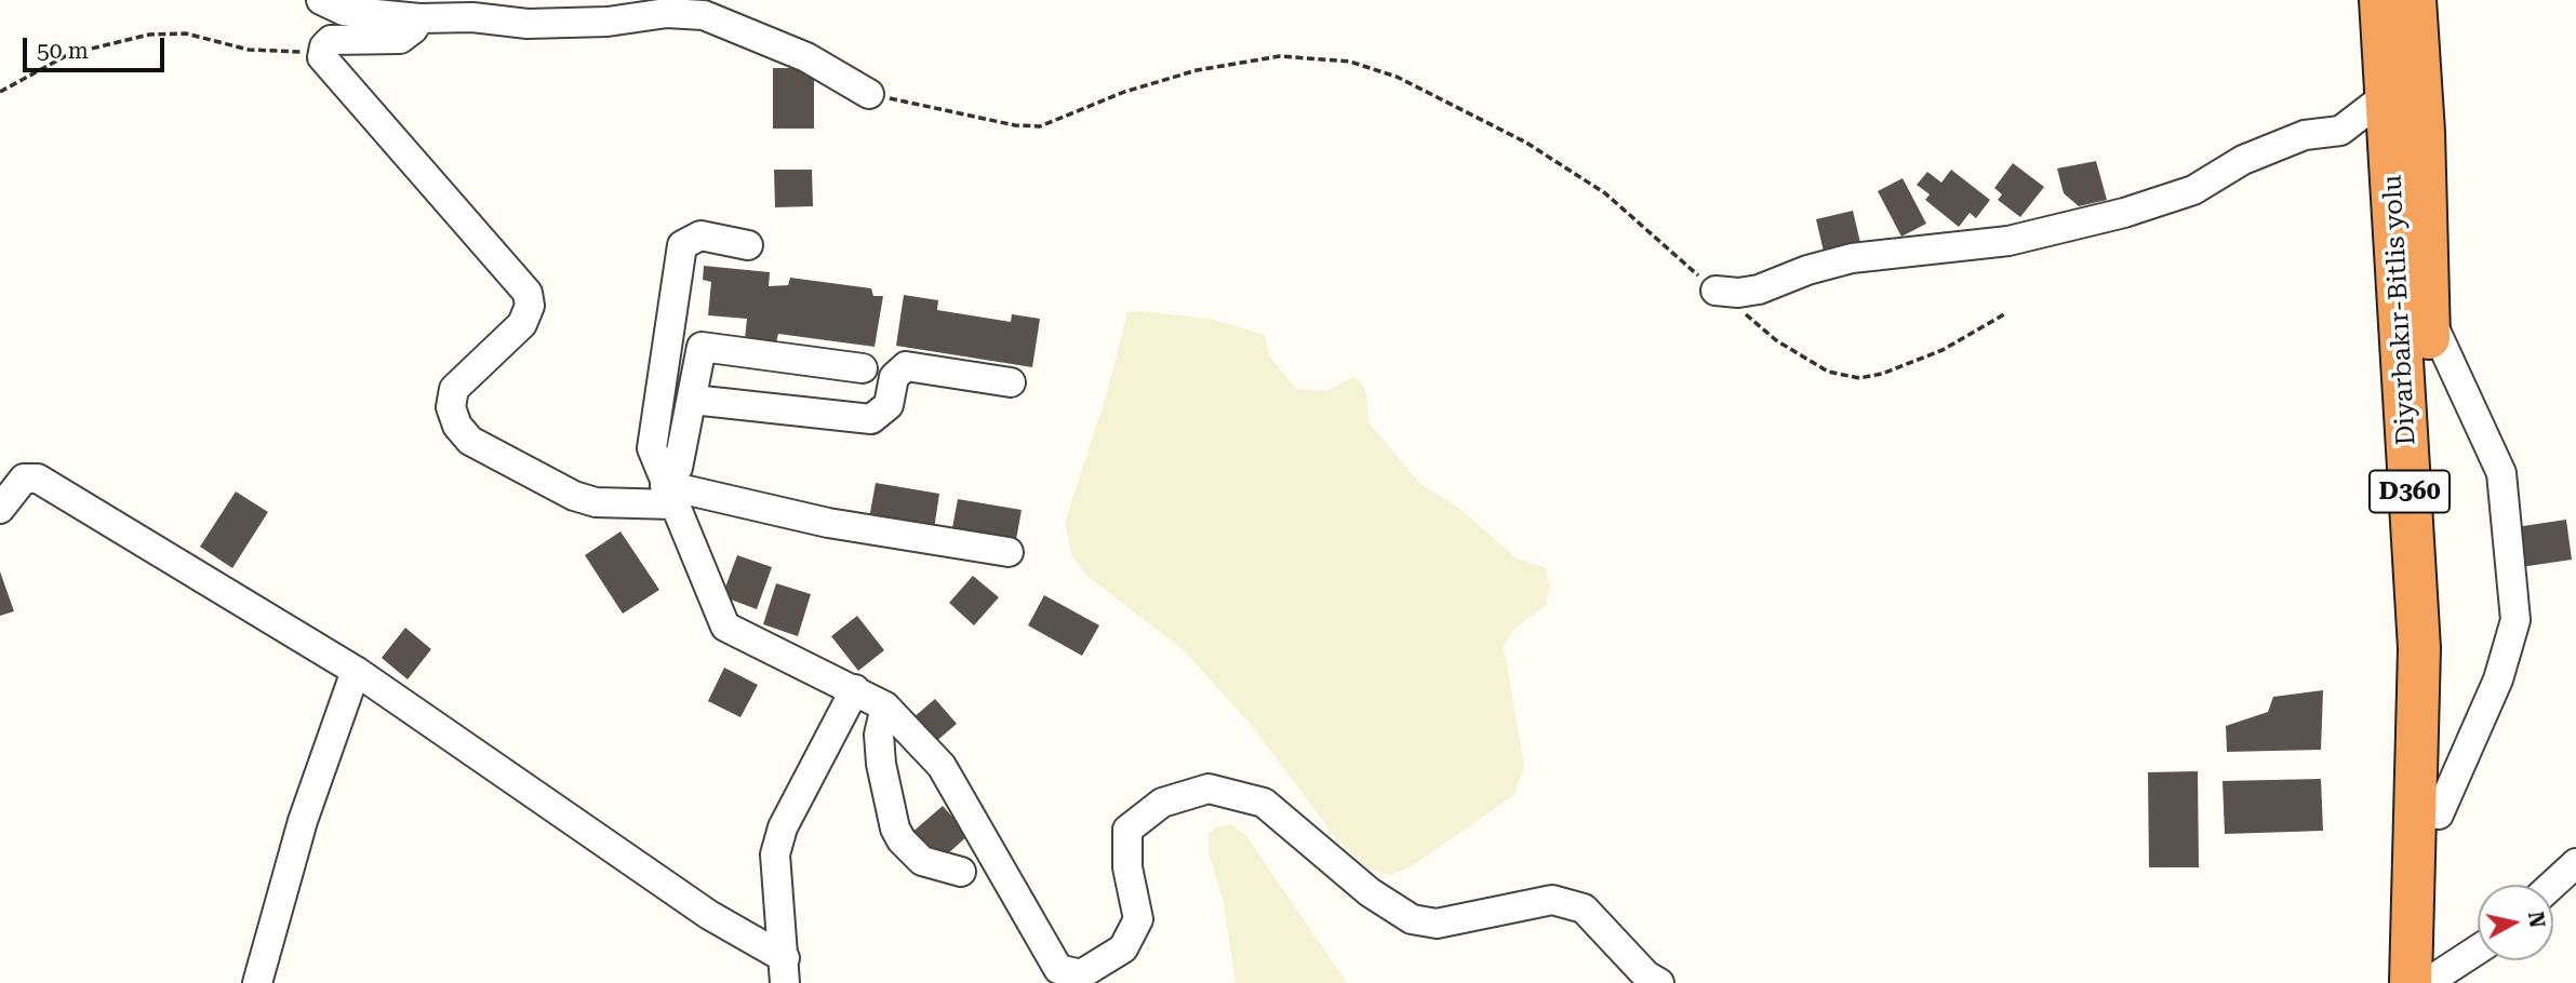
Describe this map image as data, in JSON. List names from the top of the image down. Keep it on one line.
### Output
{"streets":{"highway":["Diyarbakır-Bitlis yolu","D360"]},"scale_bar":"50 m","north":"right"}
